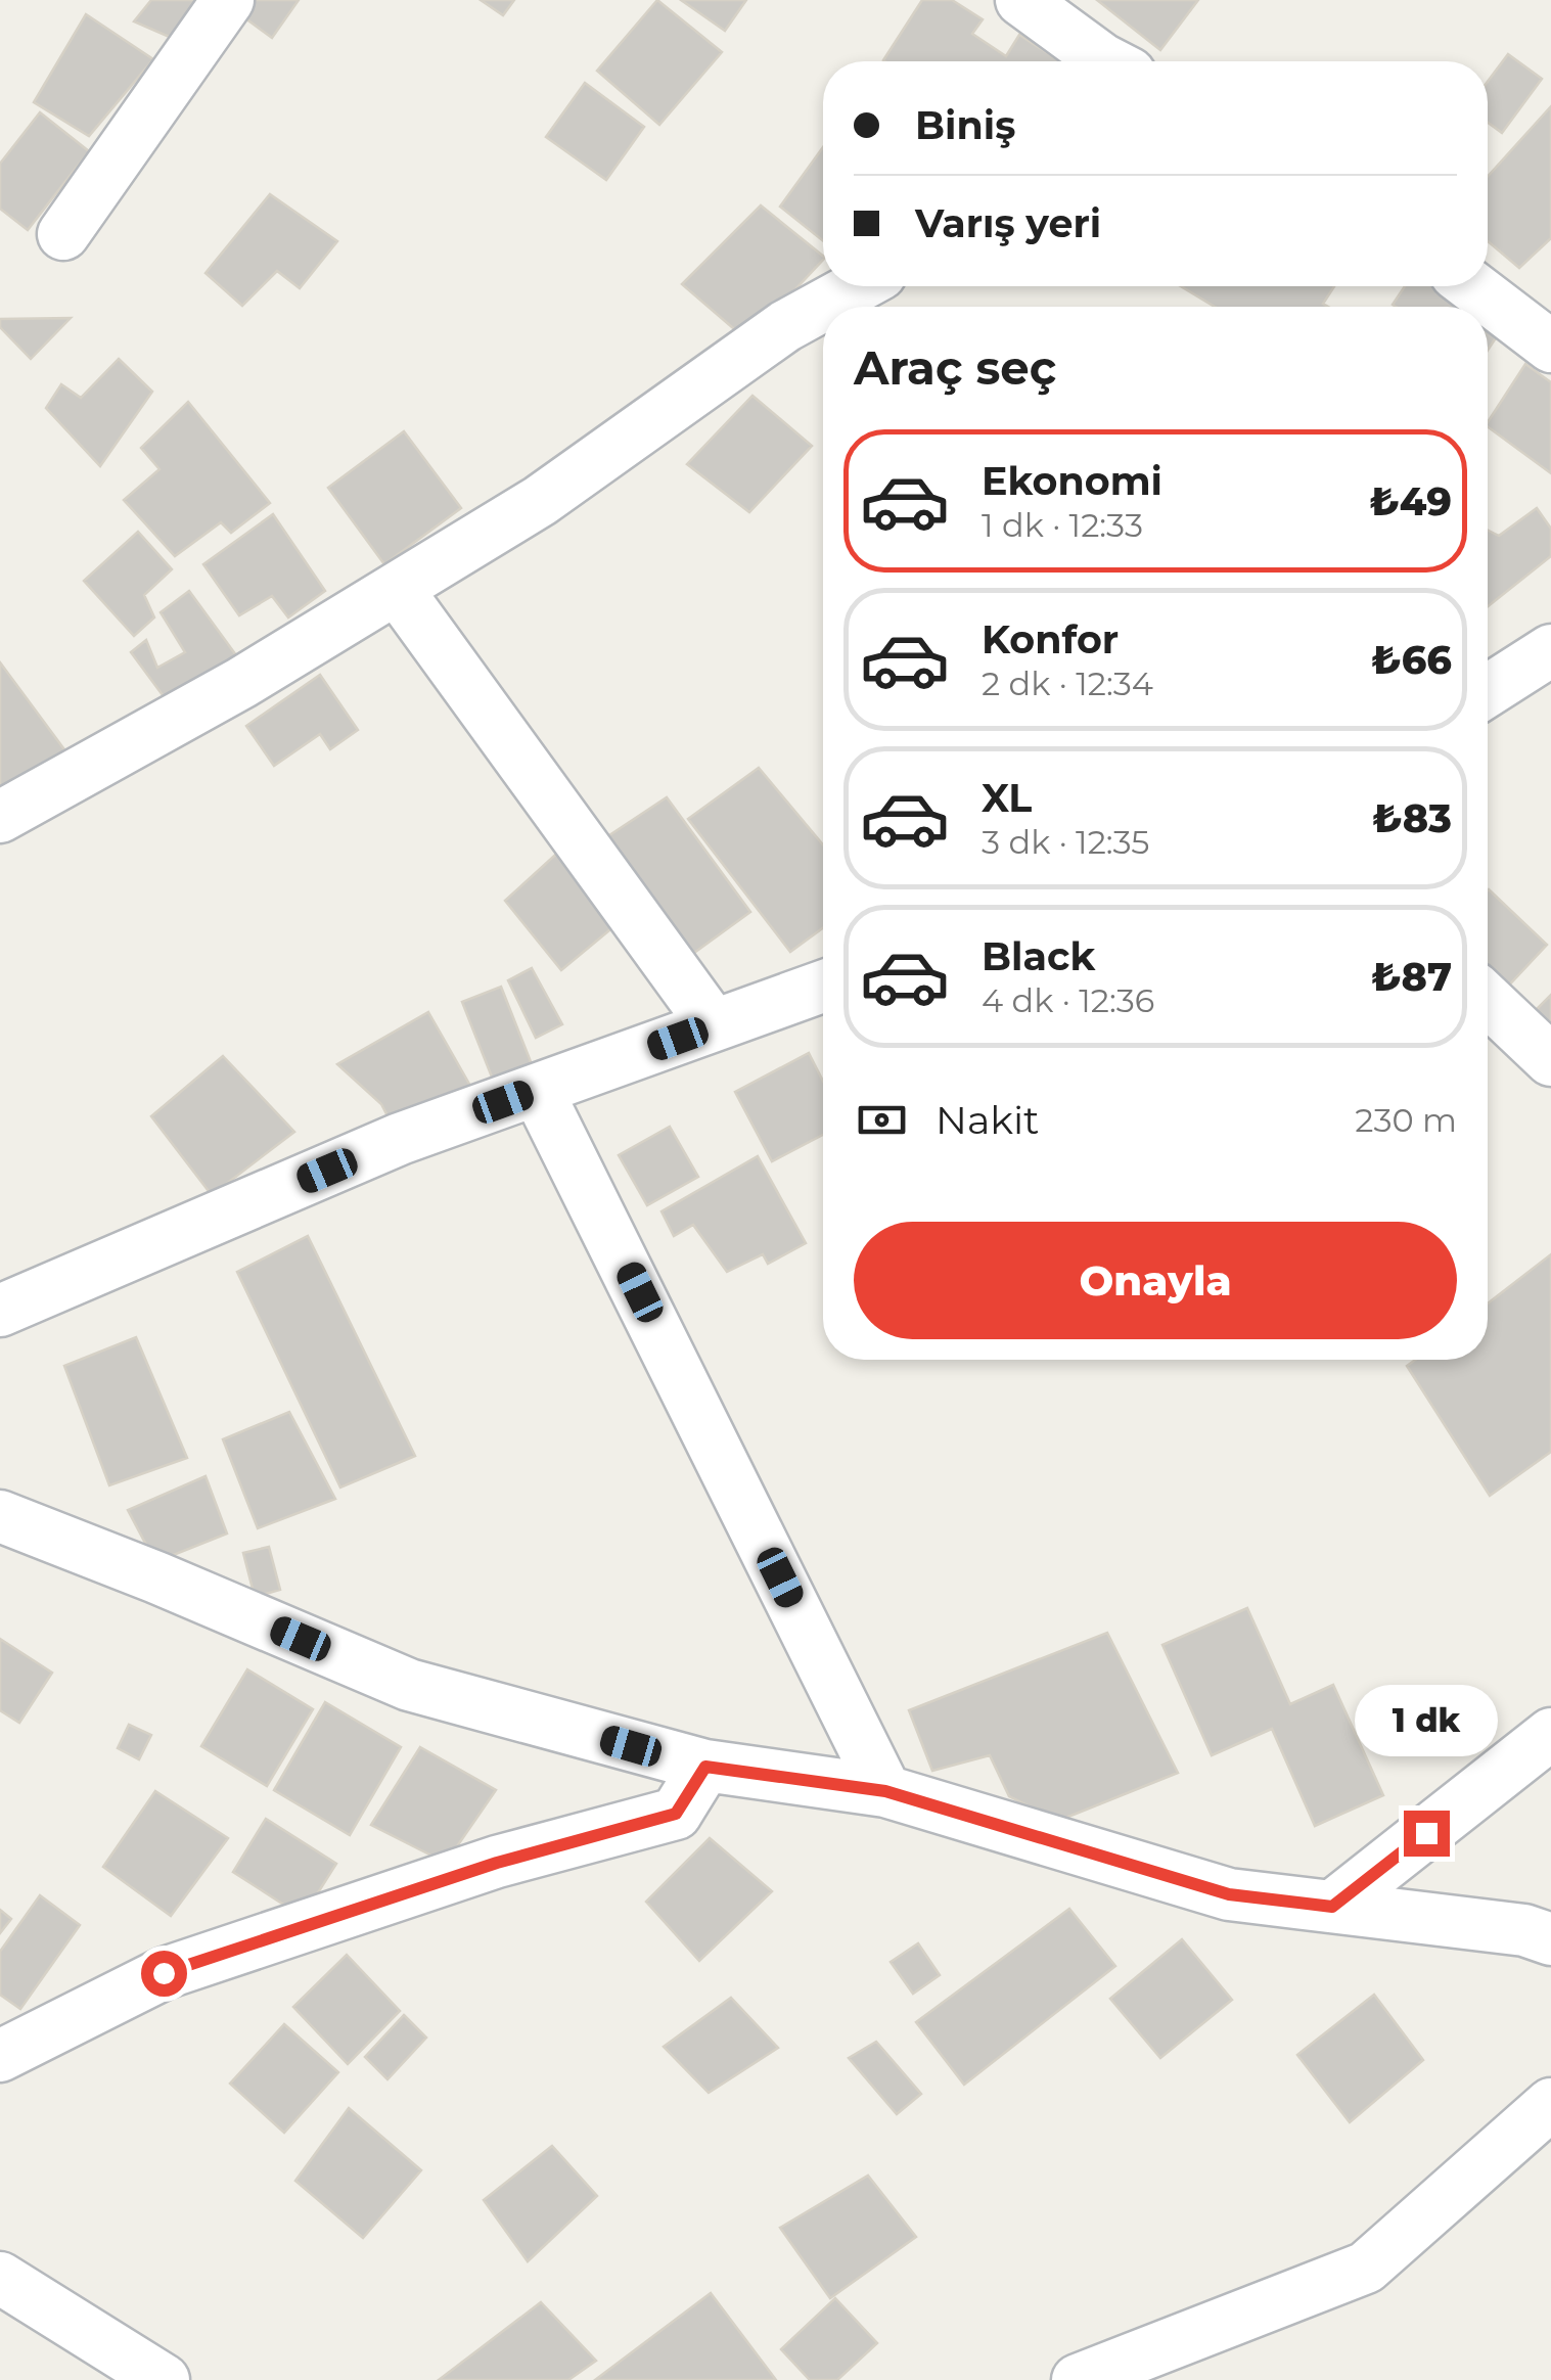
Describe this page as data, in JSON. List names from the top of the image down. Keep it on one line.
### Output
{"page":{"banner":["Biniş","Varış yeri"],"heading":"Araç seç","list":[{"name":"Ekonomi","note":"1 dk · 12:33","value":"₺49"},{"name":"Konfor","note":"2 dk · 12:34","value":"₺66"},{"name":"XL","note":"3 dk · 12:35","value":"₺83"},{"name":"Black","note":"4 dk · 12:36","value":"₺87"}],"pay":["Nakit","230 m"],"buttons":"Onayla","bubble":"1 dk"}}
